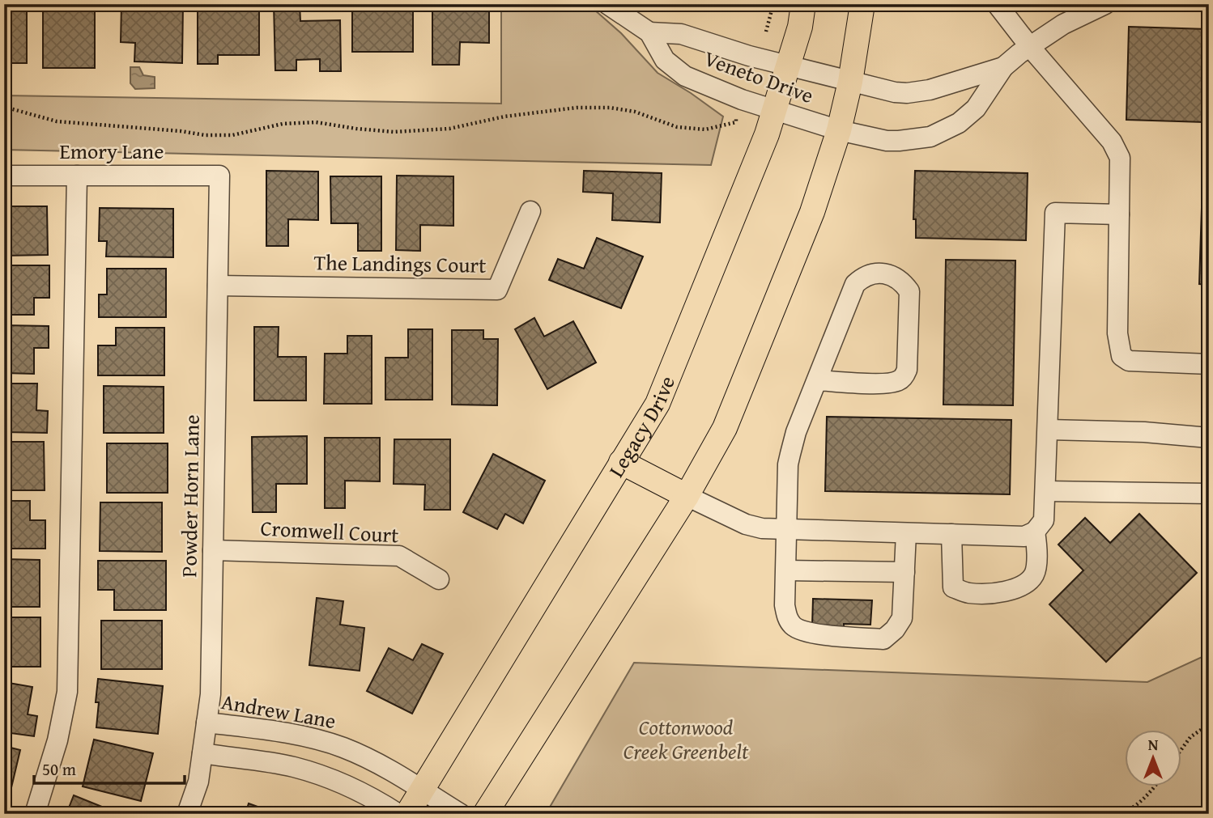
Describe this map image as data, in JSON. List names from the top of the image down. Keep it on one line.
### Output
{"streets":{"main road":["Legacy Drive"],"street":["Veneto Drive","Emory Lane","The Landings Court","Powder Horn Lane","Cromwell Court","Andrew Lane"]},"crossings":[["Veneto Drive","Legacy Drive"],["Emory Lane","Powder Horn Lane"],["The Landings Court","Powder Horn Lane"],["Legacy Drive","Andrew Lane"],["Powder Horn Lane","Cromwell Court"],["Powder Horn Lane","Andrew Lane"]],"parks":["Cottonwood Creek Greenbelt"],"scale_bar":"50 m","north":"top"}
